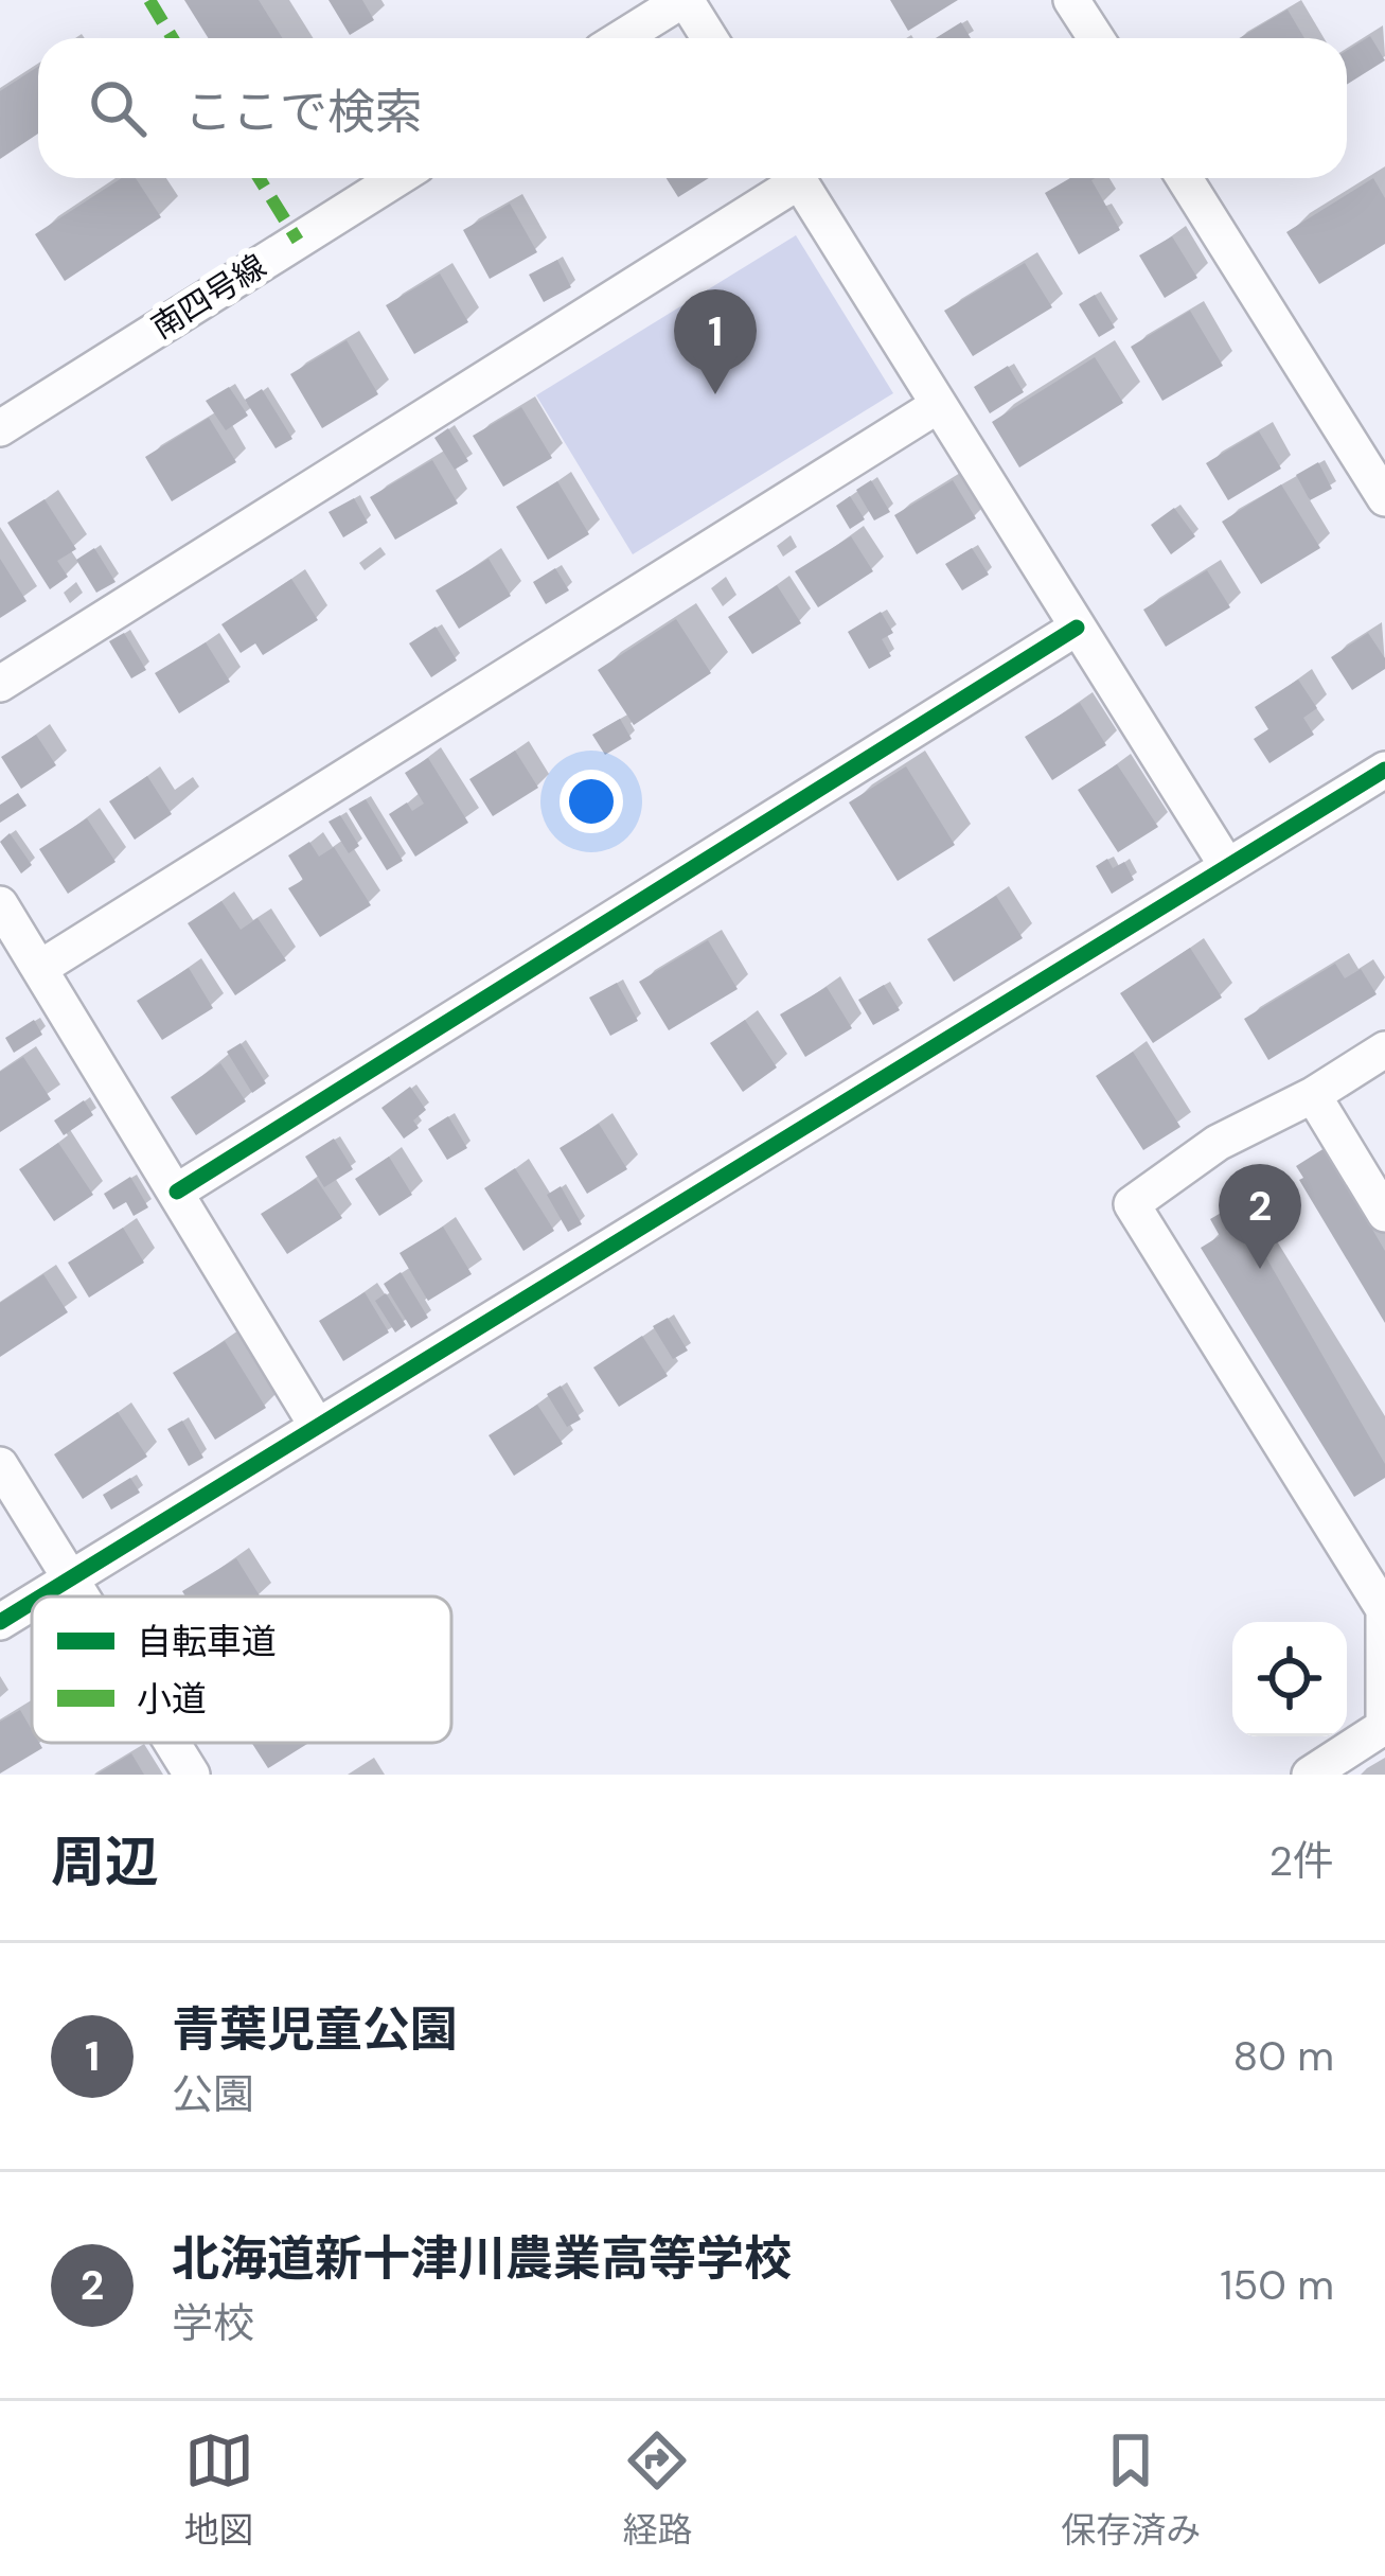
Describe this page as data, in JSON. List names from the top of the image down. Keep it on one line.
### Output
{"streets":{"street":["南四号線"]},"legend":["自転車道","小道"],"page":{"search":"ここで検索","pins":["1","2"],"heading":["周辺","2件"],"list":[{"mark":"1","name":"青葉児童公園","note":"公園","value":"80 m"},{"mark":"2","name":"北海道新十津川農業高等学校","note":"学校","value":"150 m"}],"nav":["地図","経路","保存済み"]}}
